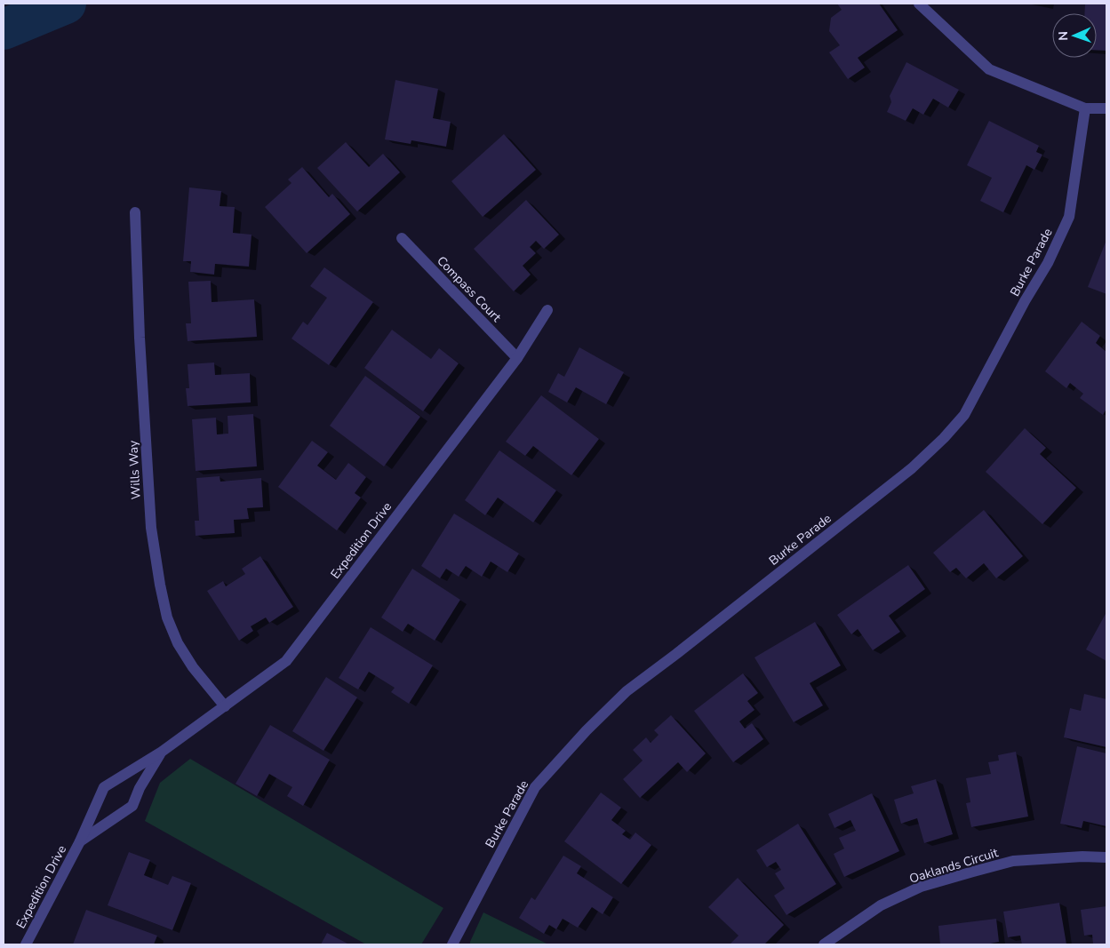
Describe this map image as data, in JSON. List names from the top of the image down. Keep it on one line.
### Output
{"streets":{"street":["Burke Parade","Compass Court","Wills Way","Expedition Drive","Oaklands Circuit"]},"crossings":[["Compass Court","Expedition Drive"],["Wills Way","Expedition Drive"]],"north":"left"}
